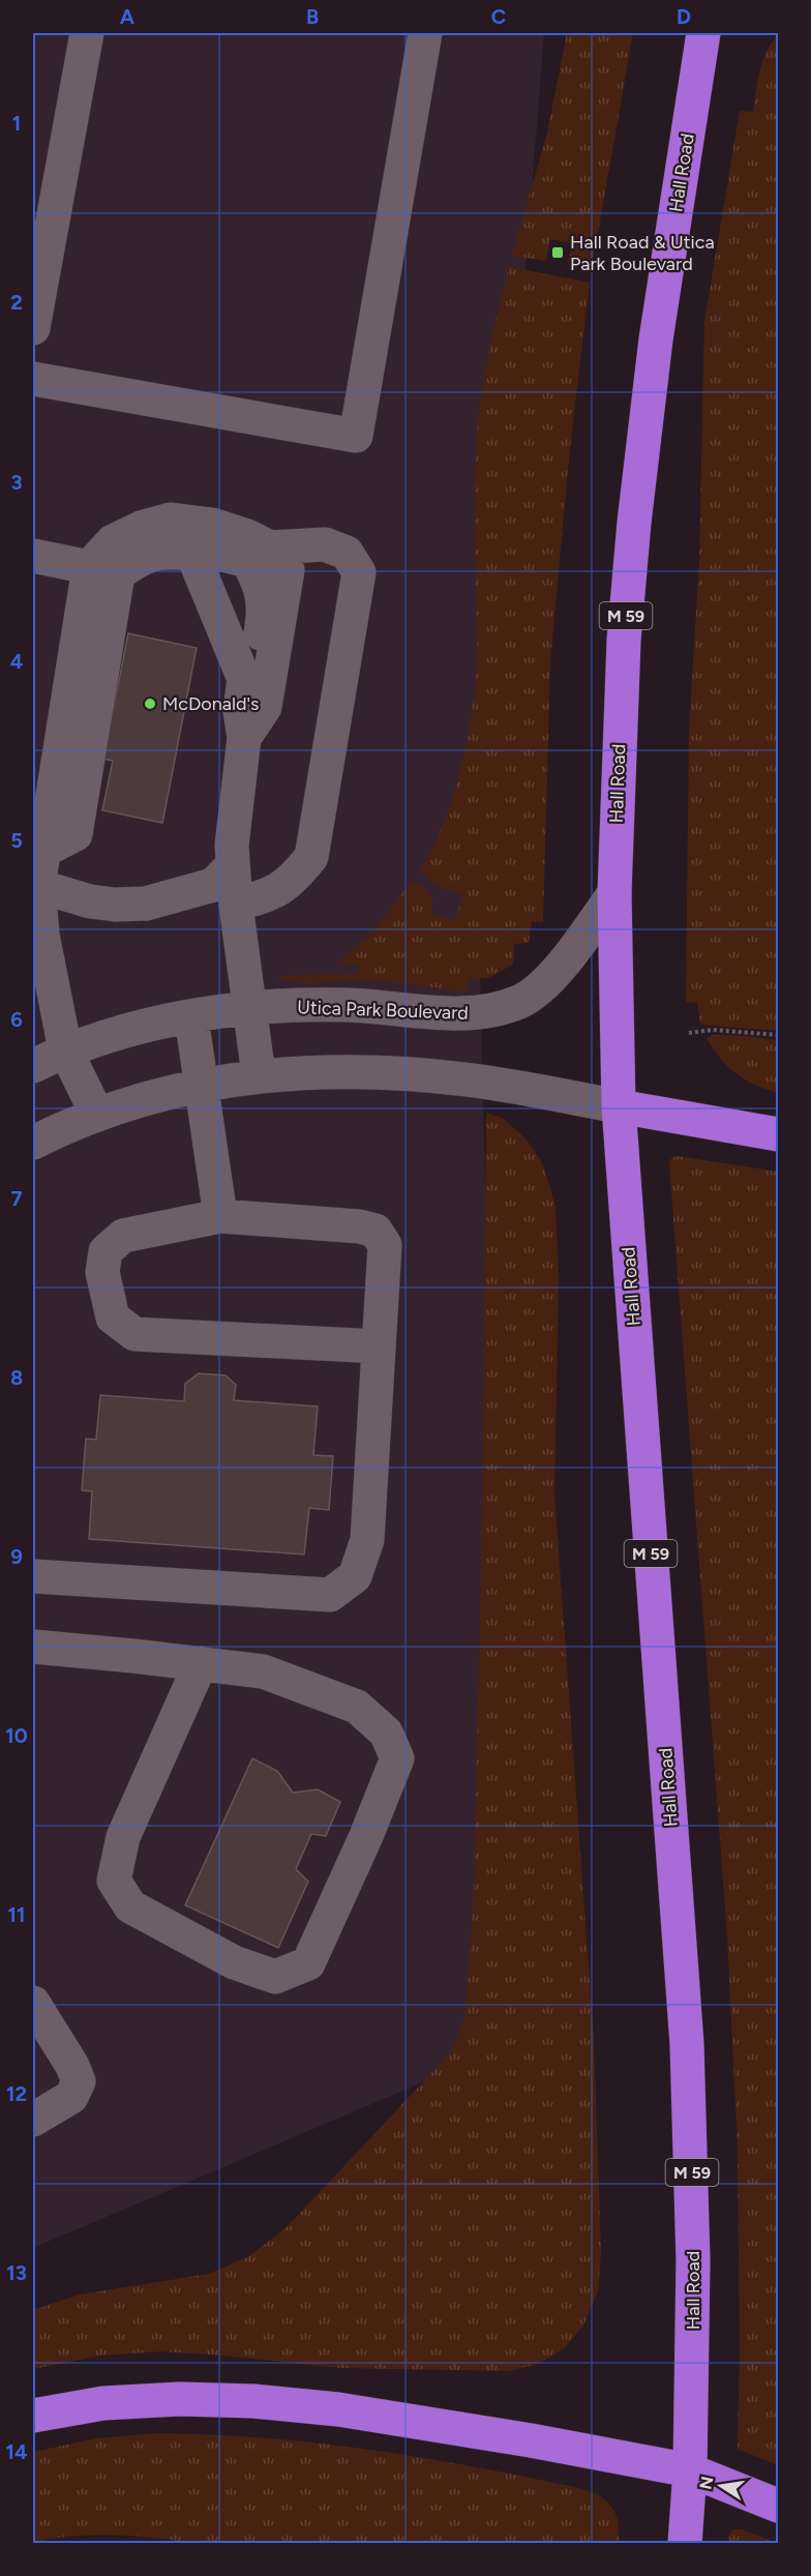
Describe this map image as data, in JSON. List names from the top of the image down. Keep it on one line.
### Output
{"streets":{"highway":["Hall Road","M 59"],"street":["Utica Park Boulevard"]},"crossings":[["Hall Road","Utica Park Boulevard"]],"places":{"transit":["Hall Road & Utica Park Boulevard"],"other":["McDonald's"]},"north":"left","grid":{"columns":["A","B","C","D"],"rows":["1","2","3","4","5","6","7","8","9","10","11","12","13","14"]}}
